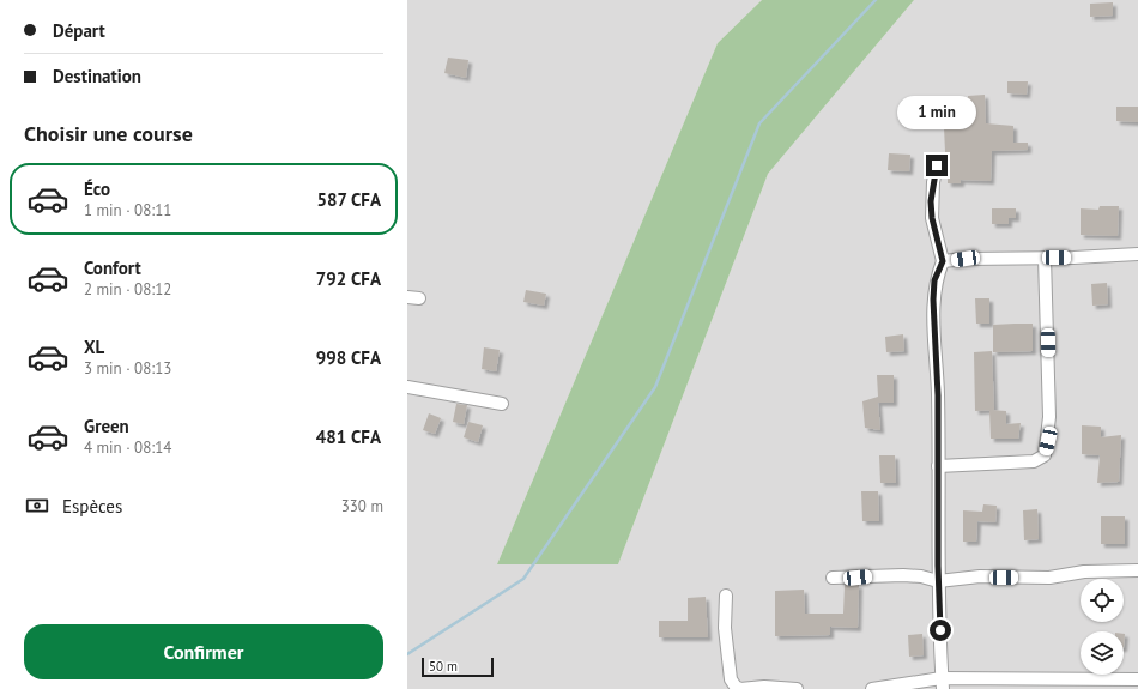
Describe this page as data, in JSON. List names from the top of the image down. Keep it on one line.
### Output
{"scale_bar":"50 m","page":{"banner":["Départ","Destination"],"bubble":"1 min","heading":"Choisir une course","list":[{"name":"Éco","note":"1 min · 08:11","value":"587 CFA"},{"name":"Confort","note":"2 min · 08:12","value":"792 CFA"},{"name":"XL","note":"3 min · 08:13","value":"998 CFA"},{"name":"Green","note":"4 min · 08:14","value":"481 CFA"}],"pay":["Espèces","330 m"],"buttons":"Confirmer","scale":"50 m"}}
